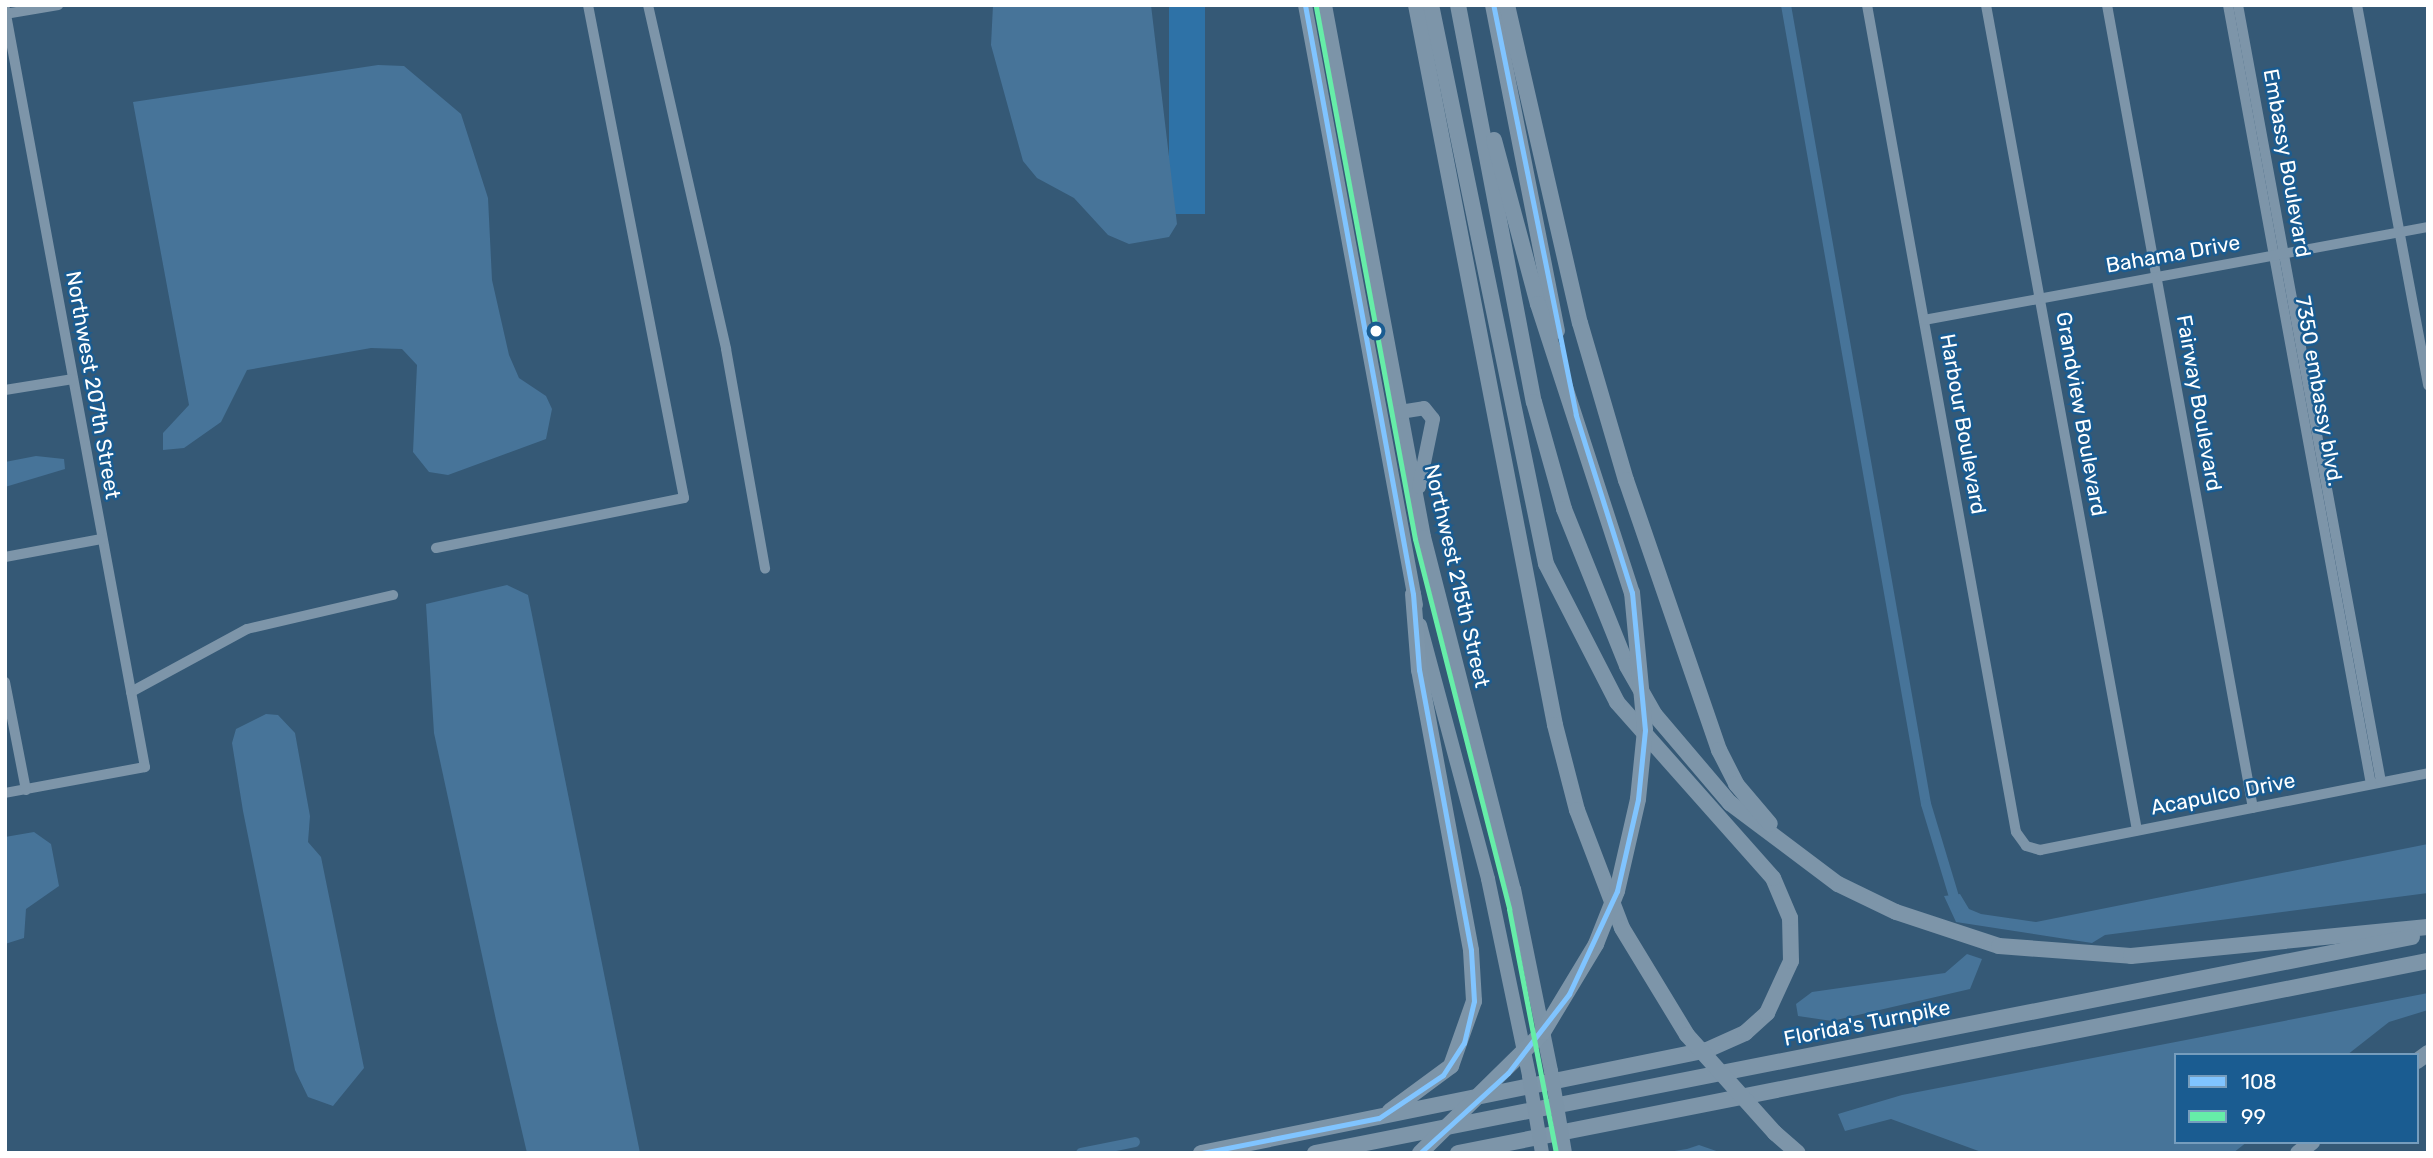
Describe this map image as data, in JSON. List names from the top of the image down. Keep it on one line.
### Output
{"streets":{"highway":["Florida's Turnpike"],"main road":["Northwest 215th Street"],"street":["Embassy Boulevard","Bahama Drive","Northwest 207th Street","Fairway Boulevard","Grandview Boulevard","Harbour Boulevard","Acapulco Drive"]},"crossings":[["Embassy Boulevard","Bahama Drive"],["Embassy Boulevard","Acapulco Drive"],["Bahama Drive","Fairway Boulevard"],["Bahama Drive","Grandview Boulevard"],["Bahama Drive","Harbour Boulevard"],["Fairway Boulevard","Acapulco Drive"],["Grandview Boulevard","Acapulco Drive"],["Harbour Boulevard","Acapulco Drive"]],"lines":["transit line 108","transit line 99"],"legend":["108","99"]}
